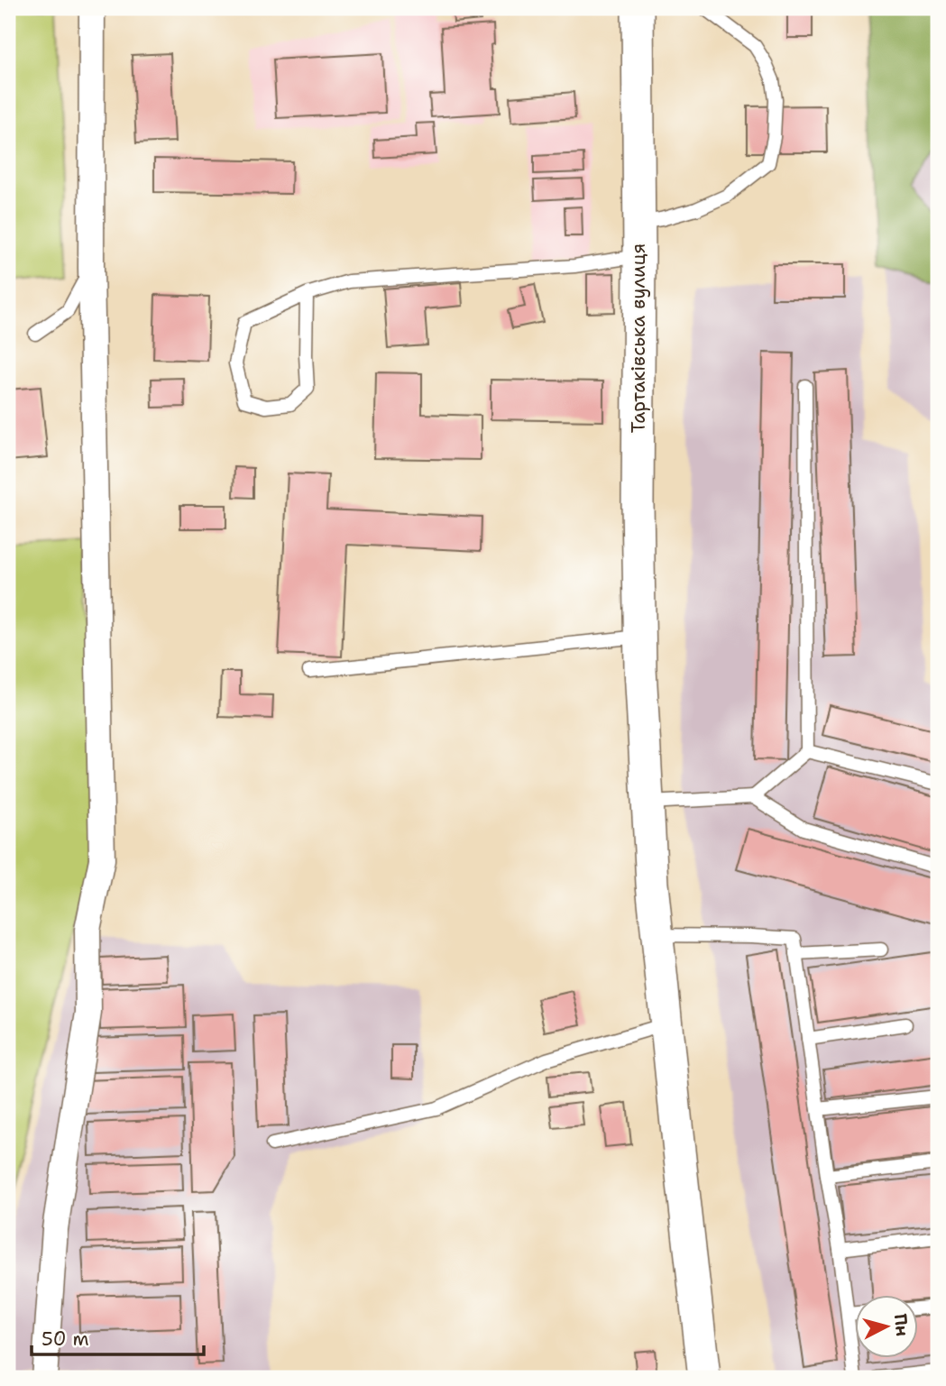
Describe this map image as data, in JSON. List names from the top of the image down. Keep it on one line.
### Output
{"streets":{"street":["Тартаківська вулиця"]},"scale_bar":"50 m","north":"right"}
